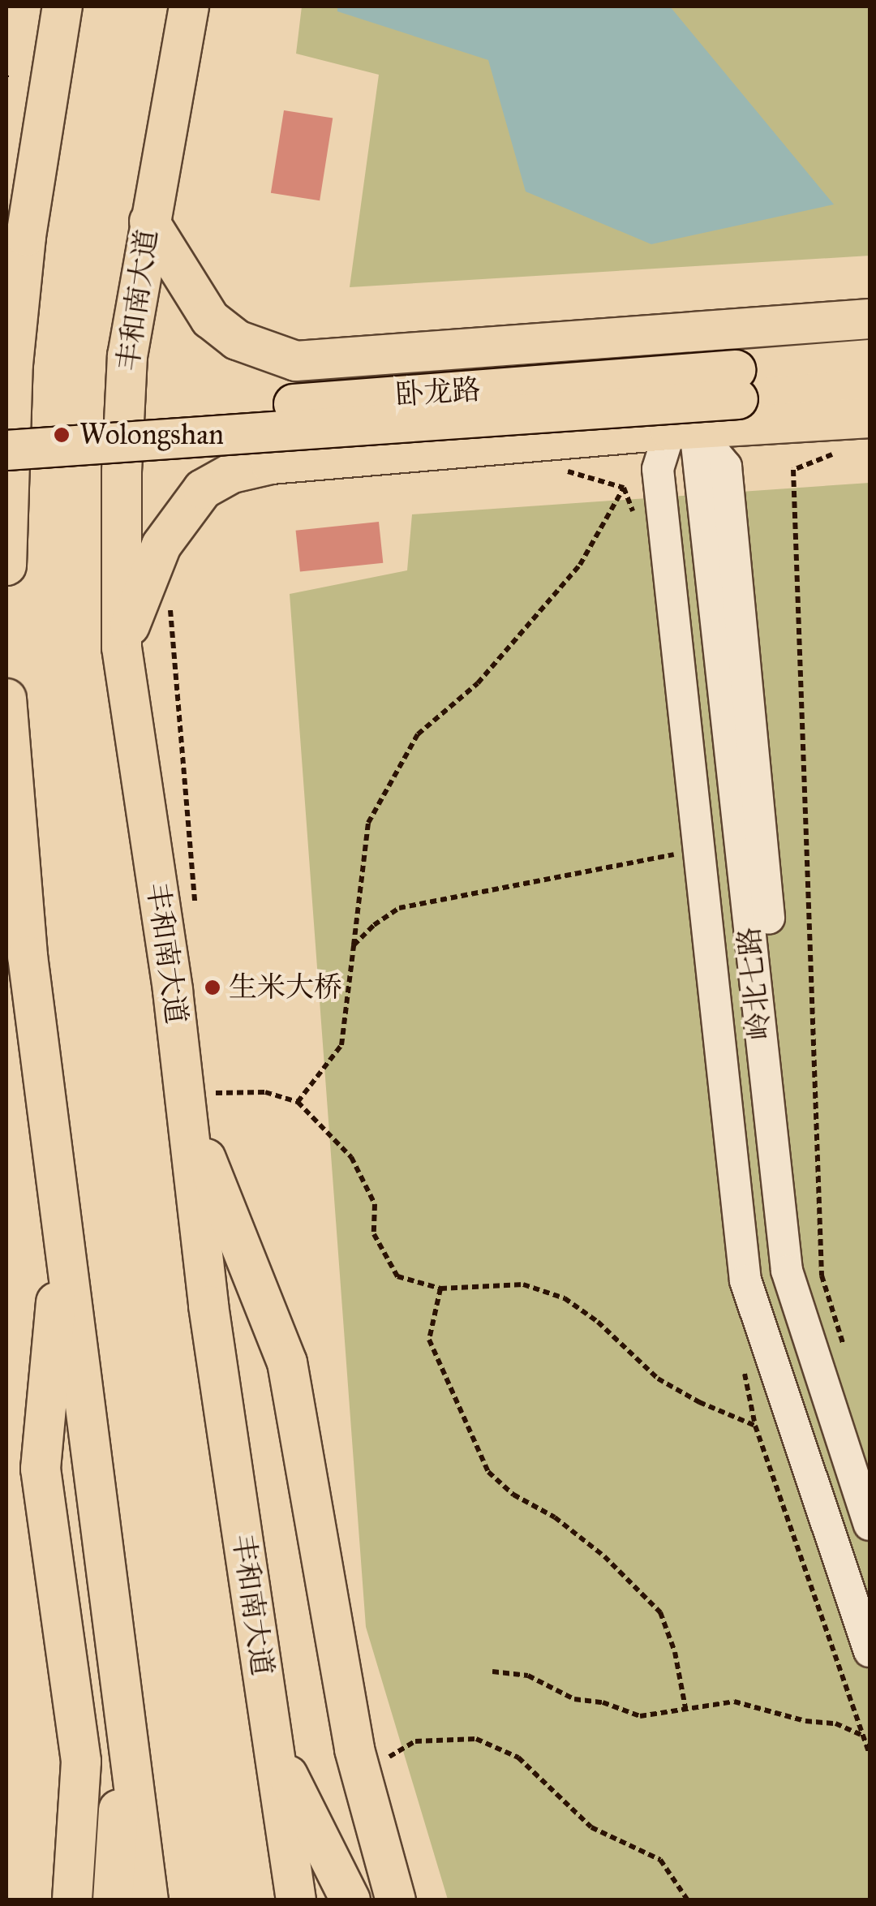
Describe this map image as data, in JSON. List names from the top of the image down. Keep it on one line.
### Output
{"streets":{"main road":["丰和南大道","卧龙路"],"street":["岭北七路"]},"crossings":[["丰和南大道","卧龙路"],["卧龙路","岭北七路"]],"places":["Wolongshan","生米大桥"]}
